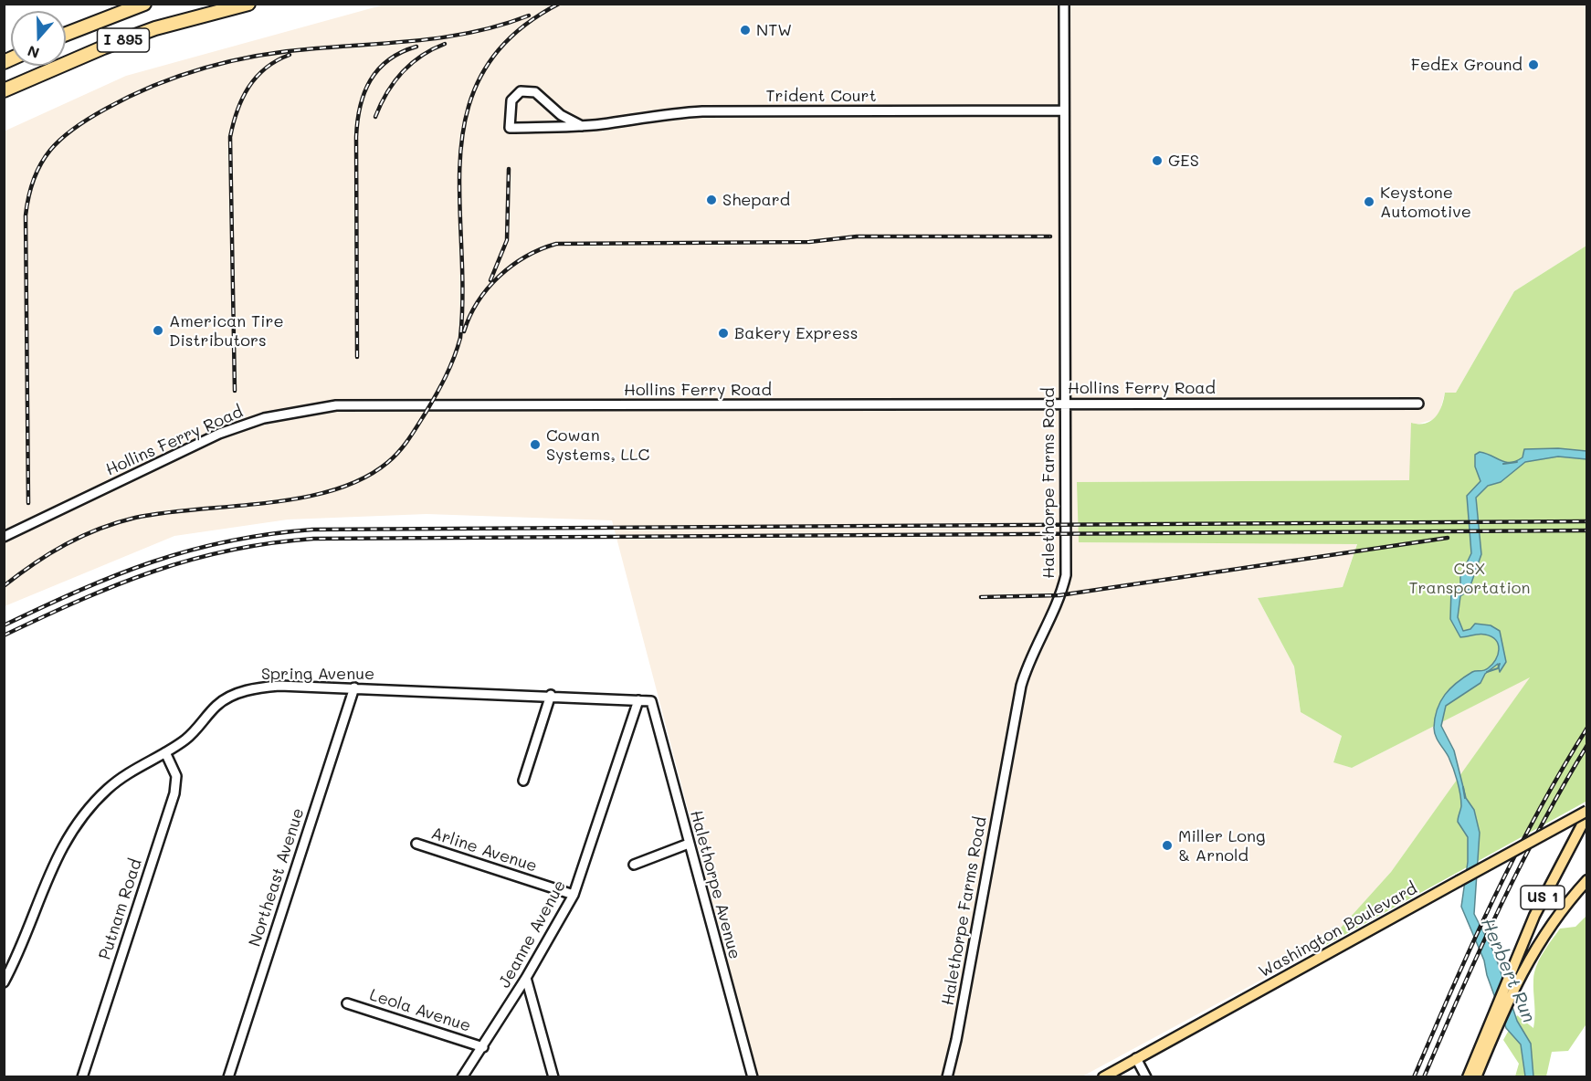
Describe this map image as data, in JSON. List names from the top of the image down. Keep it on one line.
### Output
{"streets":{"highway":["I 895"],"main road":["US 1","Washington Boulevard"],"street":["Trident Court","Hollins Ferry Road","Halethorpe Farms Road","Spring Avenue","Arline Avenue","Northeast Avenue","Halethorpe Avenue","Putnam Road","Jeanne Avenue","Leola Avenue"]},"crossings":[["Trident Court","Halethorpe Farms Road"],["Hollins Ferry Road","Halethorpe Farms Road"],["Spring Avenue","Northeast Avenue"],["Spring Avenue","Halethorpe Avenue"],["Spring Avenue","Putnam Road"],["Spring Avenue","Jeanne Avenue"],["Arline Avenue","Jeanne Avenue"],["US 1","Washington Boulevard"],["Jeanne Avenue","Leola Avenue"]],"water":["Herbert Run"],"parks":["CSX Transportation"],"places":["NTW","FedEx Ground","GES","Shepard","Keystone Automotive","American Tire Distributors","Bakery Express","Cowan Systems, LLC","Miller Long & Arnold"],"north":"bottom"}
